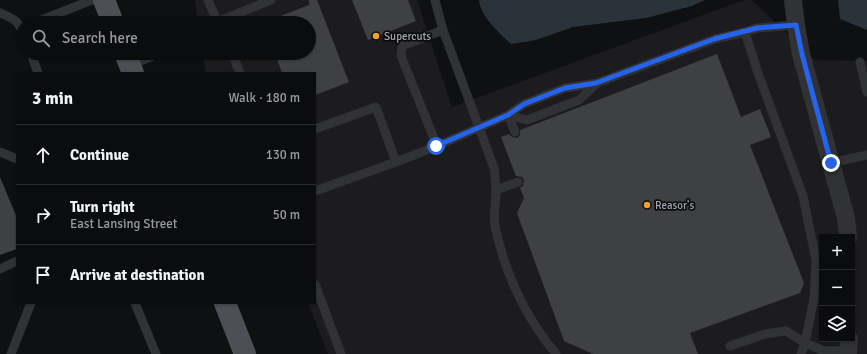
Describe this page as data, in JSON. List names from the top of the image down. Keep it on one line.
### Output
{"places":["Supercuts","Reasor's"],"page":{"search":"Search here","heading":["3 min","Walk · 180 m"],"list":[["Continue","130 m"],["Turn right","East Lansing Street","50 m"],"Arrive at destination"],"map_buttons":["+","−"]}}
